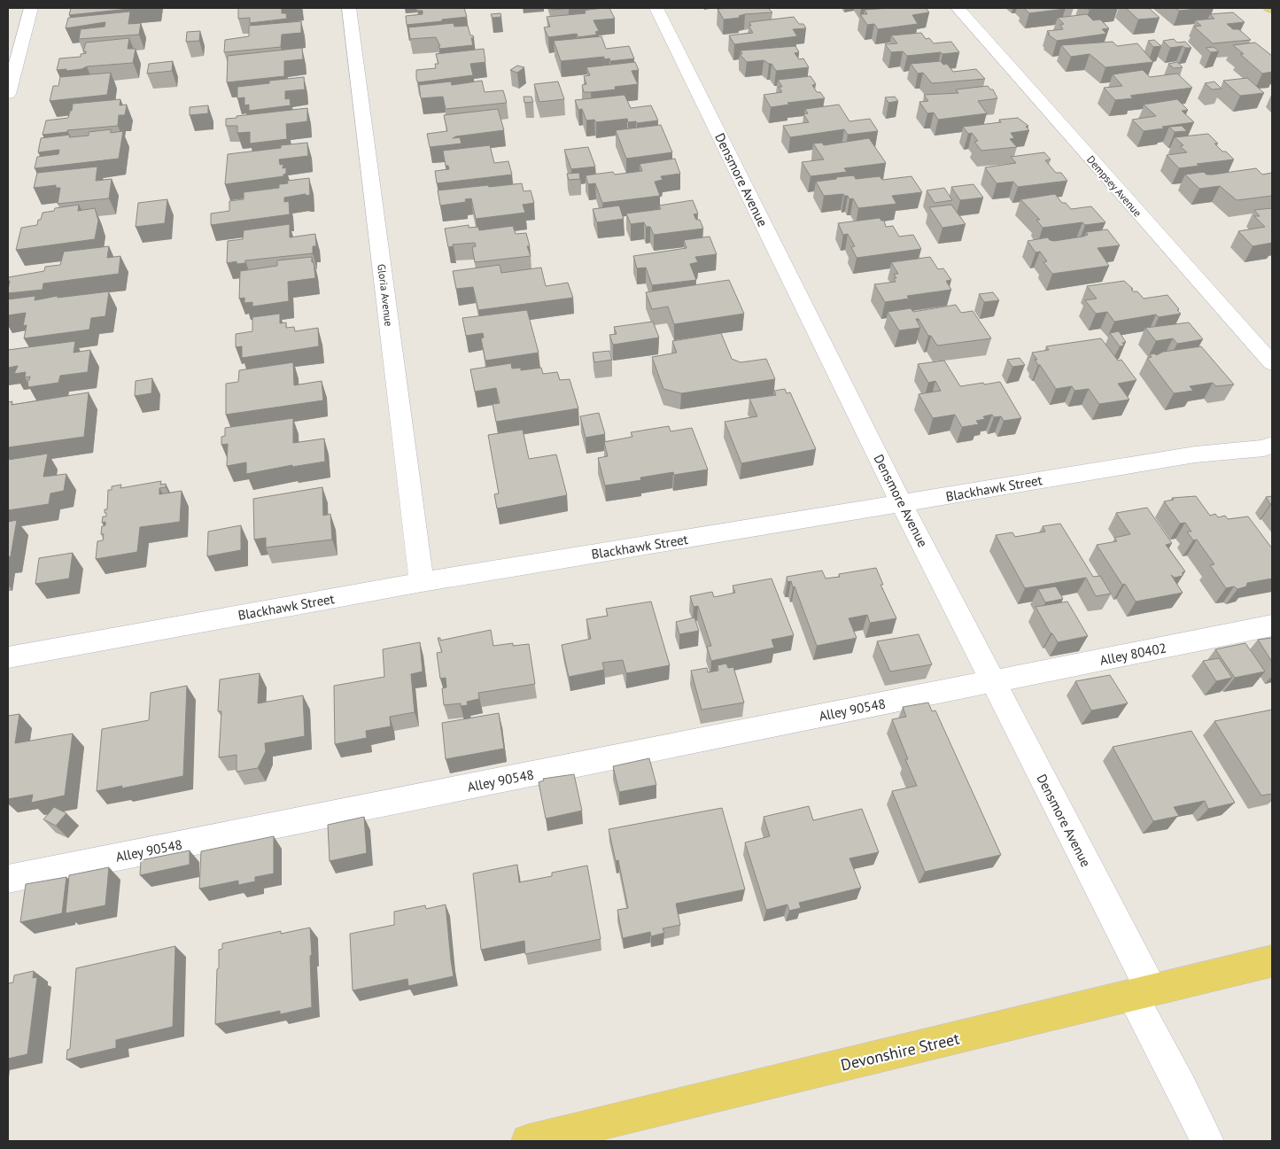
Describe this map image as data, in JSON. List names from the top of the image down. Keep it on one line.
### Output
{"streets":{"main road":["Devonshire Street"],"street":["Densmore Avenue","Dempsey Avenue","Gloria Avenue","Blackhawk Street","Alley 80402","Alley 90548"]},"crossings":[["Densmore Avenue","Blackhawk Street"],["Densmore Avenue","Alley 80402"],["Densmore Avenue","Alley 90548"],["Densmore Avenue","Devonshire Street"],["Gloria Avenue","Blackhawk Street"],["Alley 80402","Alley 90548"]]}
